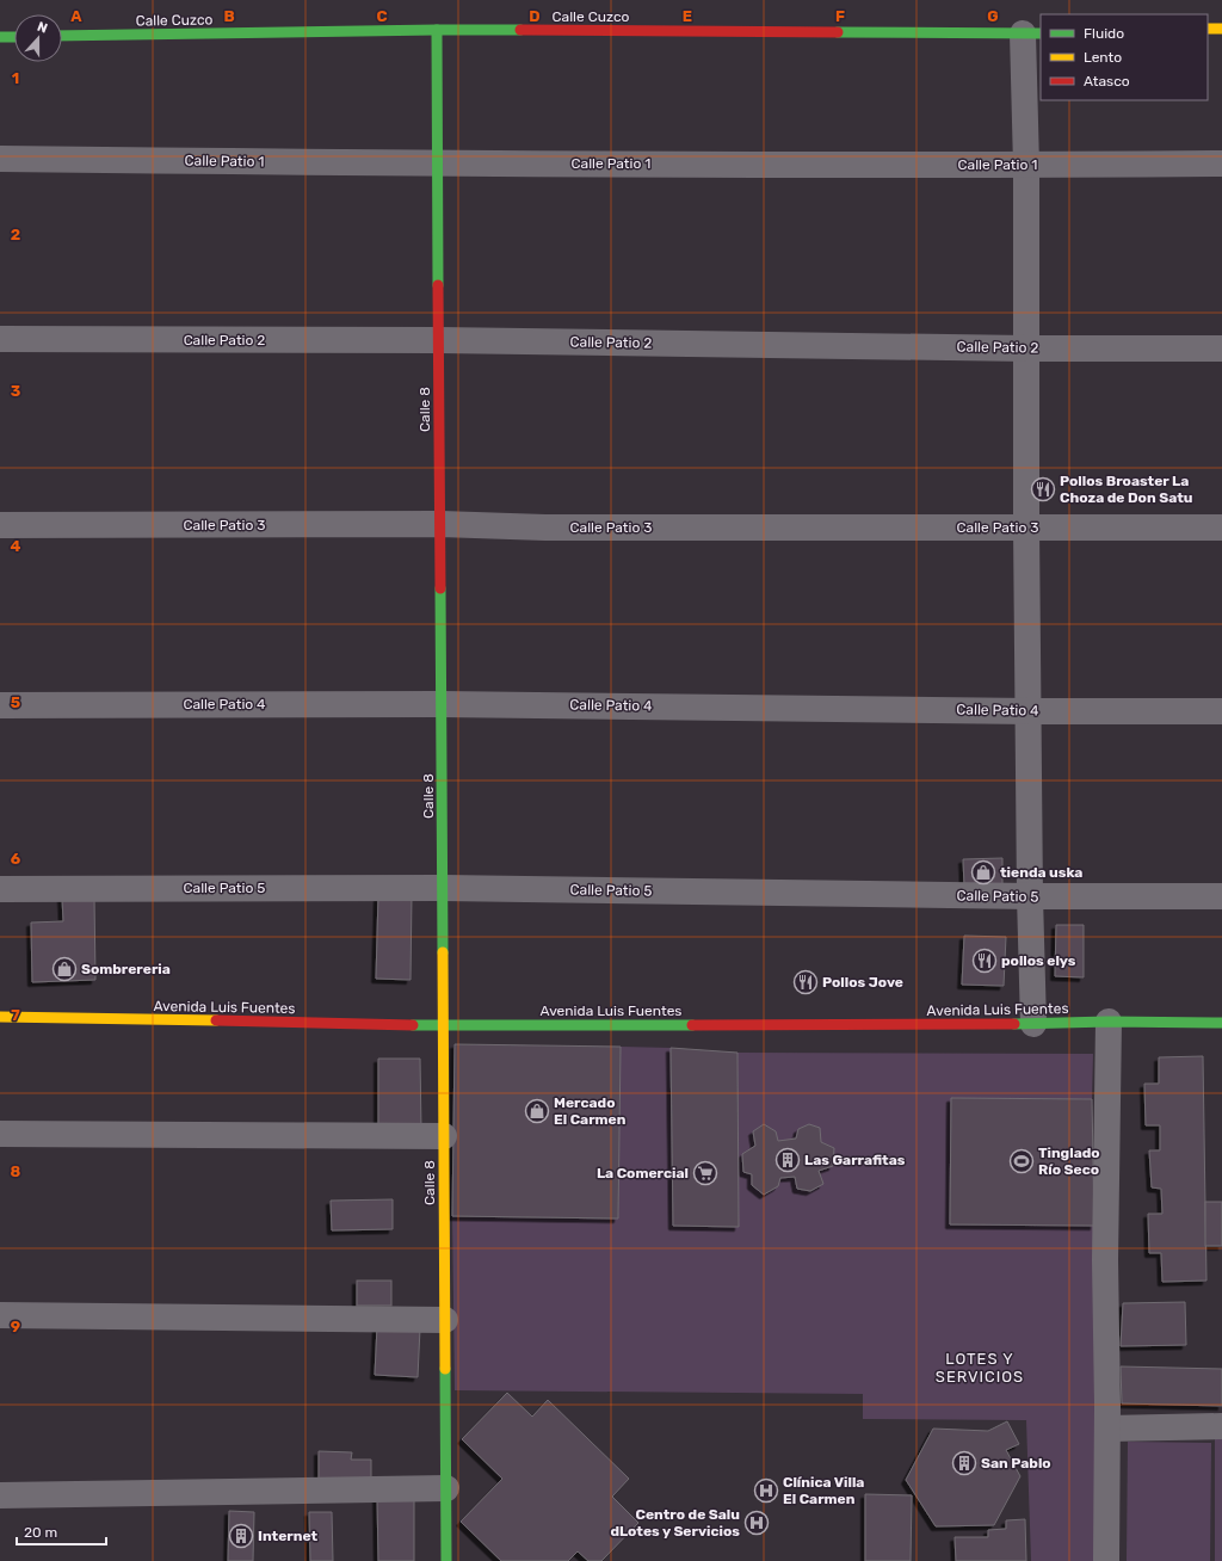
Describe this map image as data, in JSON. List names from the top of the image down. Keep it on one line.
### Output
{"streets":{"street":["Calle Cuzco","Calle Patio 1","Calle Patio 2","Calle 8","Calle Patio 3","Calle Patio 4","Calle Patio 5","Avenida Luis Fuentes"]},"crossings":[["Calle Cuzco","Calle 8"],["Calle Patio 1","Calle 8"],["Calle Patio 2","Calle 8"],["Calle 8","Calle Patio 3"],["Calle 8","Calle Patio 4"],["Calle 8","Calle Patio 5"],["Calle 8","Avenida Luis Fuentes"]],"districts":["LOTES Y SERVICIOS"],"places":{"restaurant":["Pollos Broaster La Choza de Don Satu","pollos elys","Pollos Jove"],"shop":["tienda uska","Sombrereria","Mercado El Carmen"],"building":["Las Garrafitas","San Pablo","Internet"],"sports":["Tinglado Río Seco"],"supermarket":["La Comercial"],"hospital":["Clínica Villa El Carmen","Centro de Salu dLotes y Servicios"]},"legend":["Fluido","Lento","Atasco"],"scale_bar":"20 m","north":"top","grid":{"columns":["A","B","C","D","E","F","G"],"rows":["1","2","3","4","5","6","7","8","9"]}}
